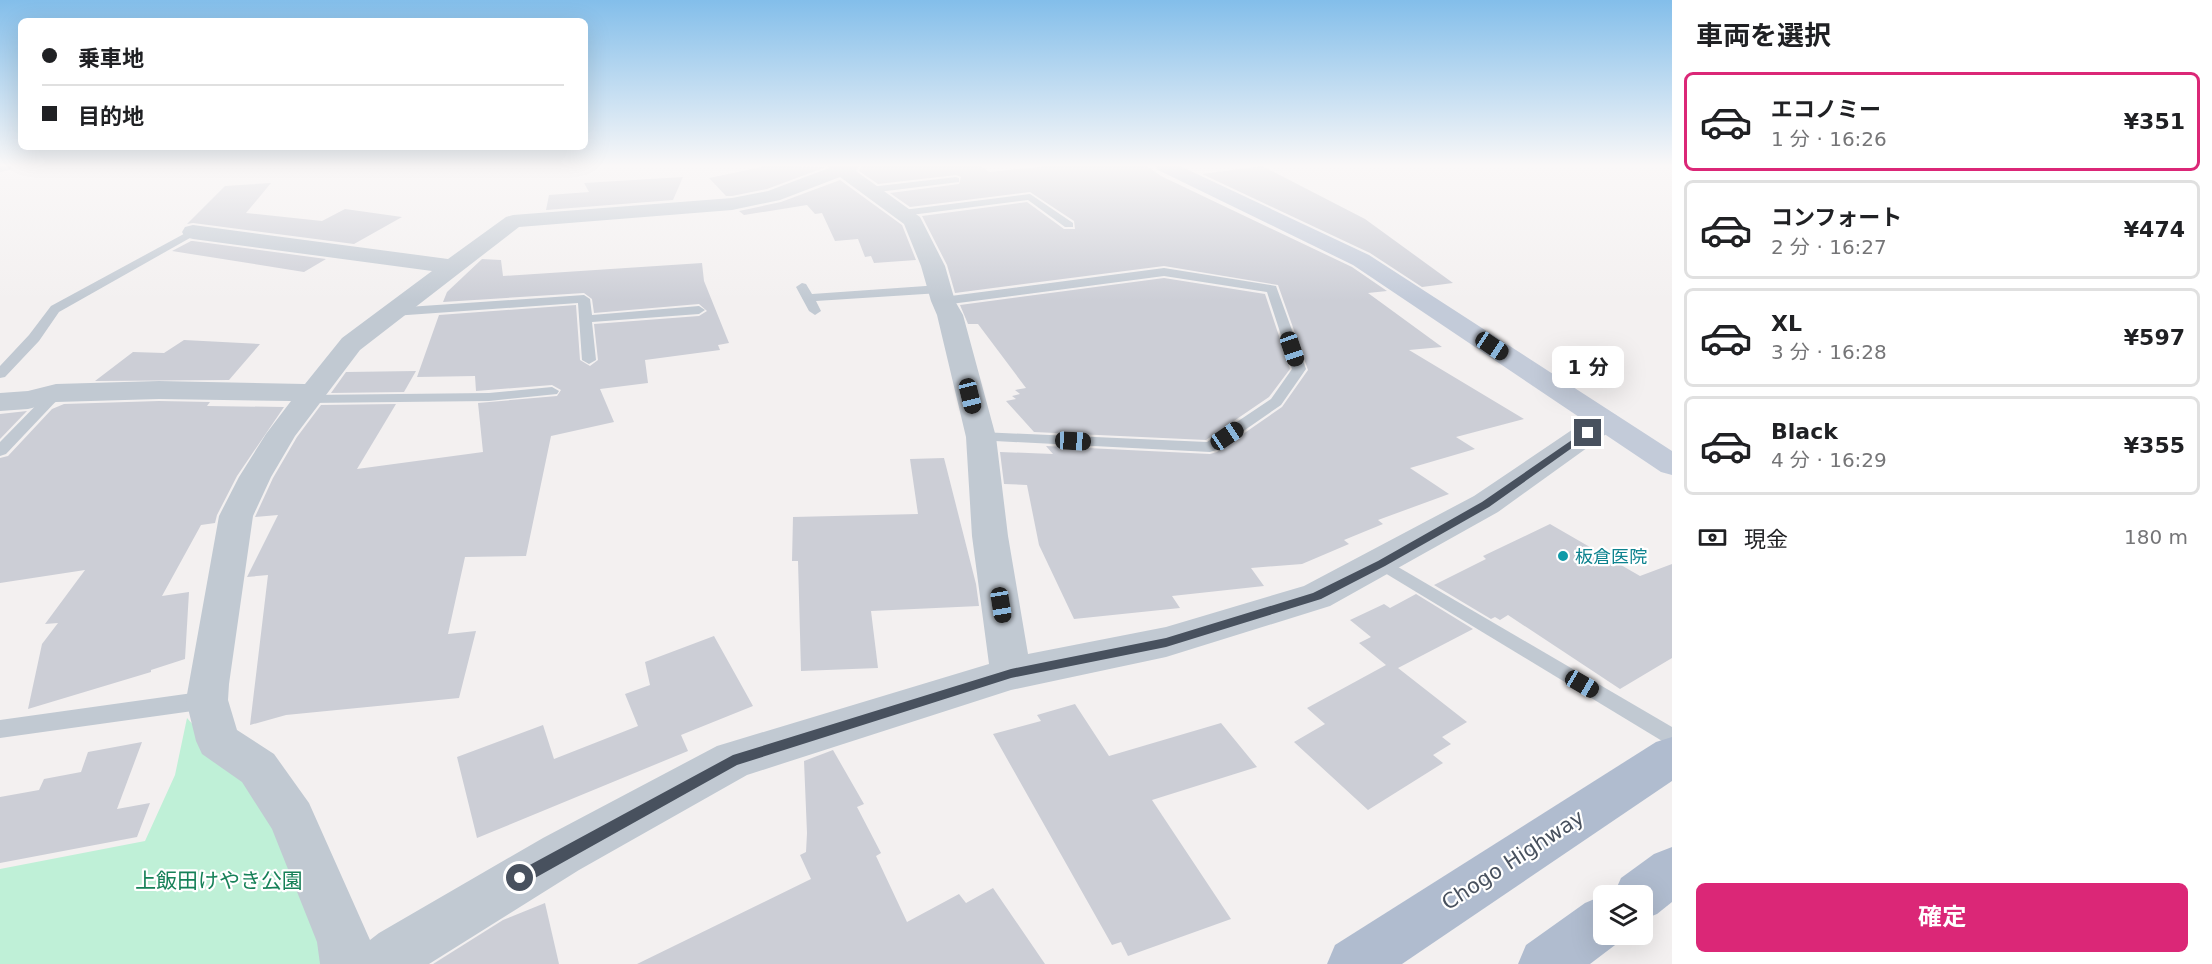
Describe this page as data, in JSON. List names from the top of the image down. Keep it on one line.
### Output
{"streets":{"main road":["Chogo Highway"]},"parks":["上飯田けやき公園"],"places":["板倉医院"],"page":{"heading":"車両を選択","banner":["乗車地","目的地"],"list":[{"name":"エコノミー","note":"1 分 · 16:26","value":"¥351"},{"name":"コンフォート","note":"2 分 · 16:27","value":"¥474"},{"name":"XL","note":"3 分 · 16:28","value":"¥597"},{"name":"Black","note":"4 分 · 16:29","value":"¥355"}],"bubble":"1 分","pay":["現金","180 m"],"buttons":"確定"}}
